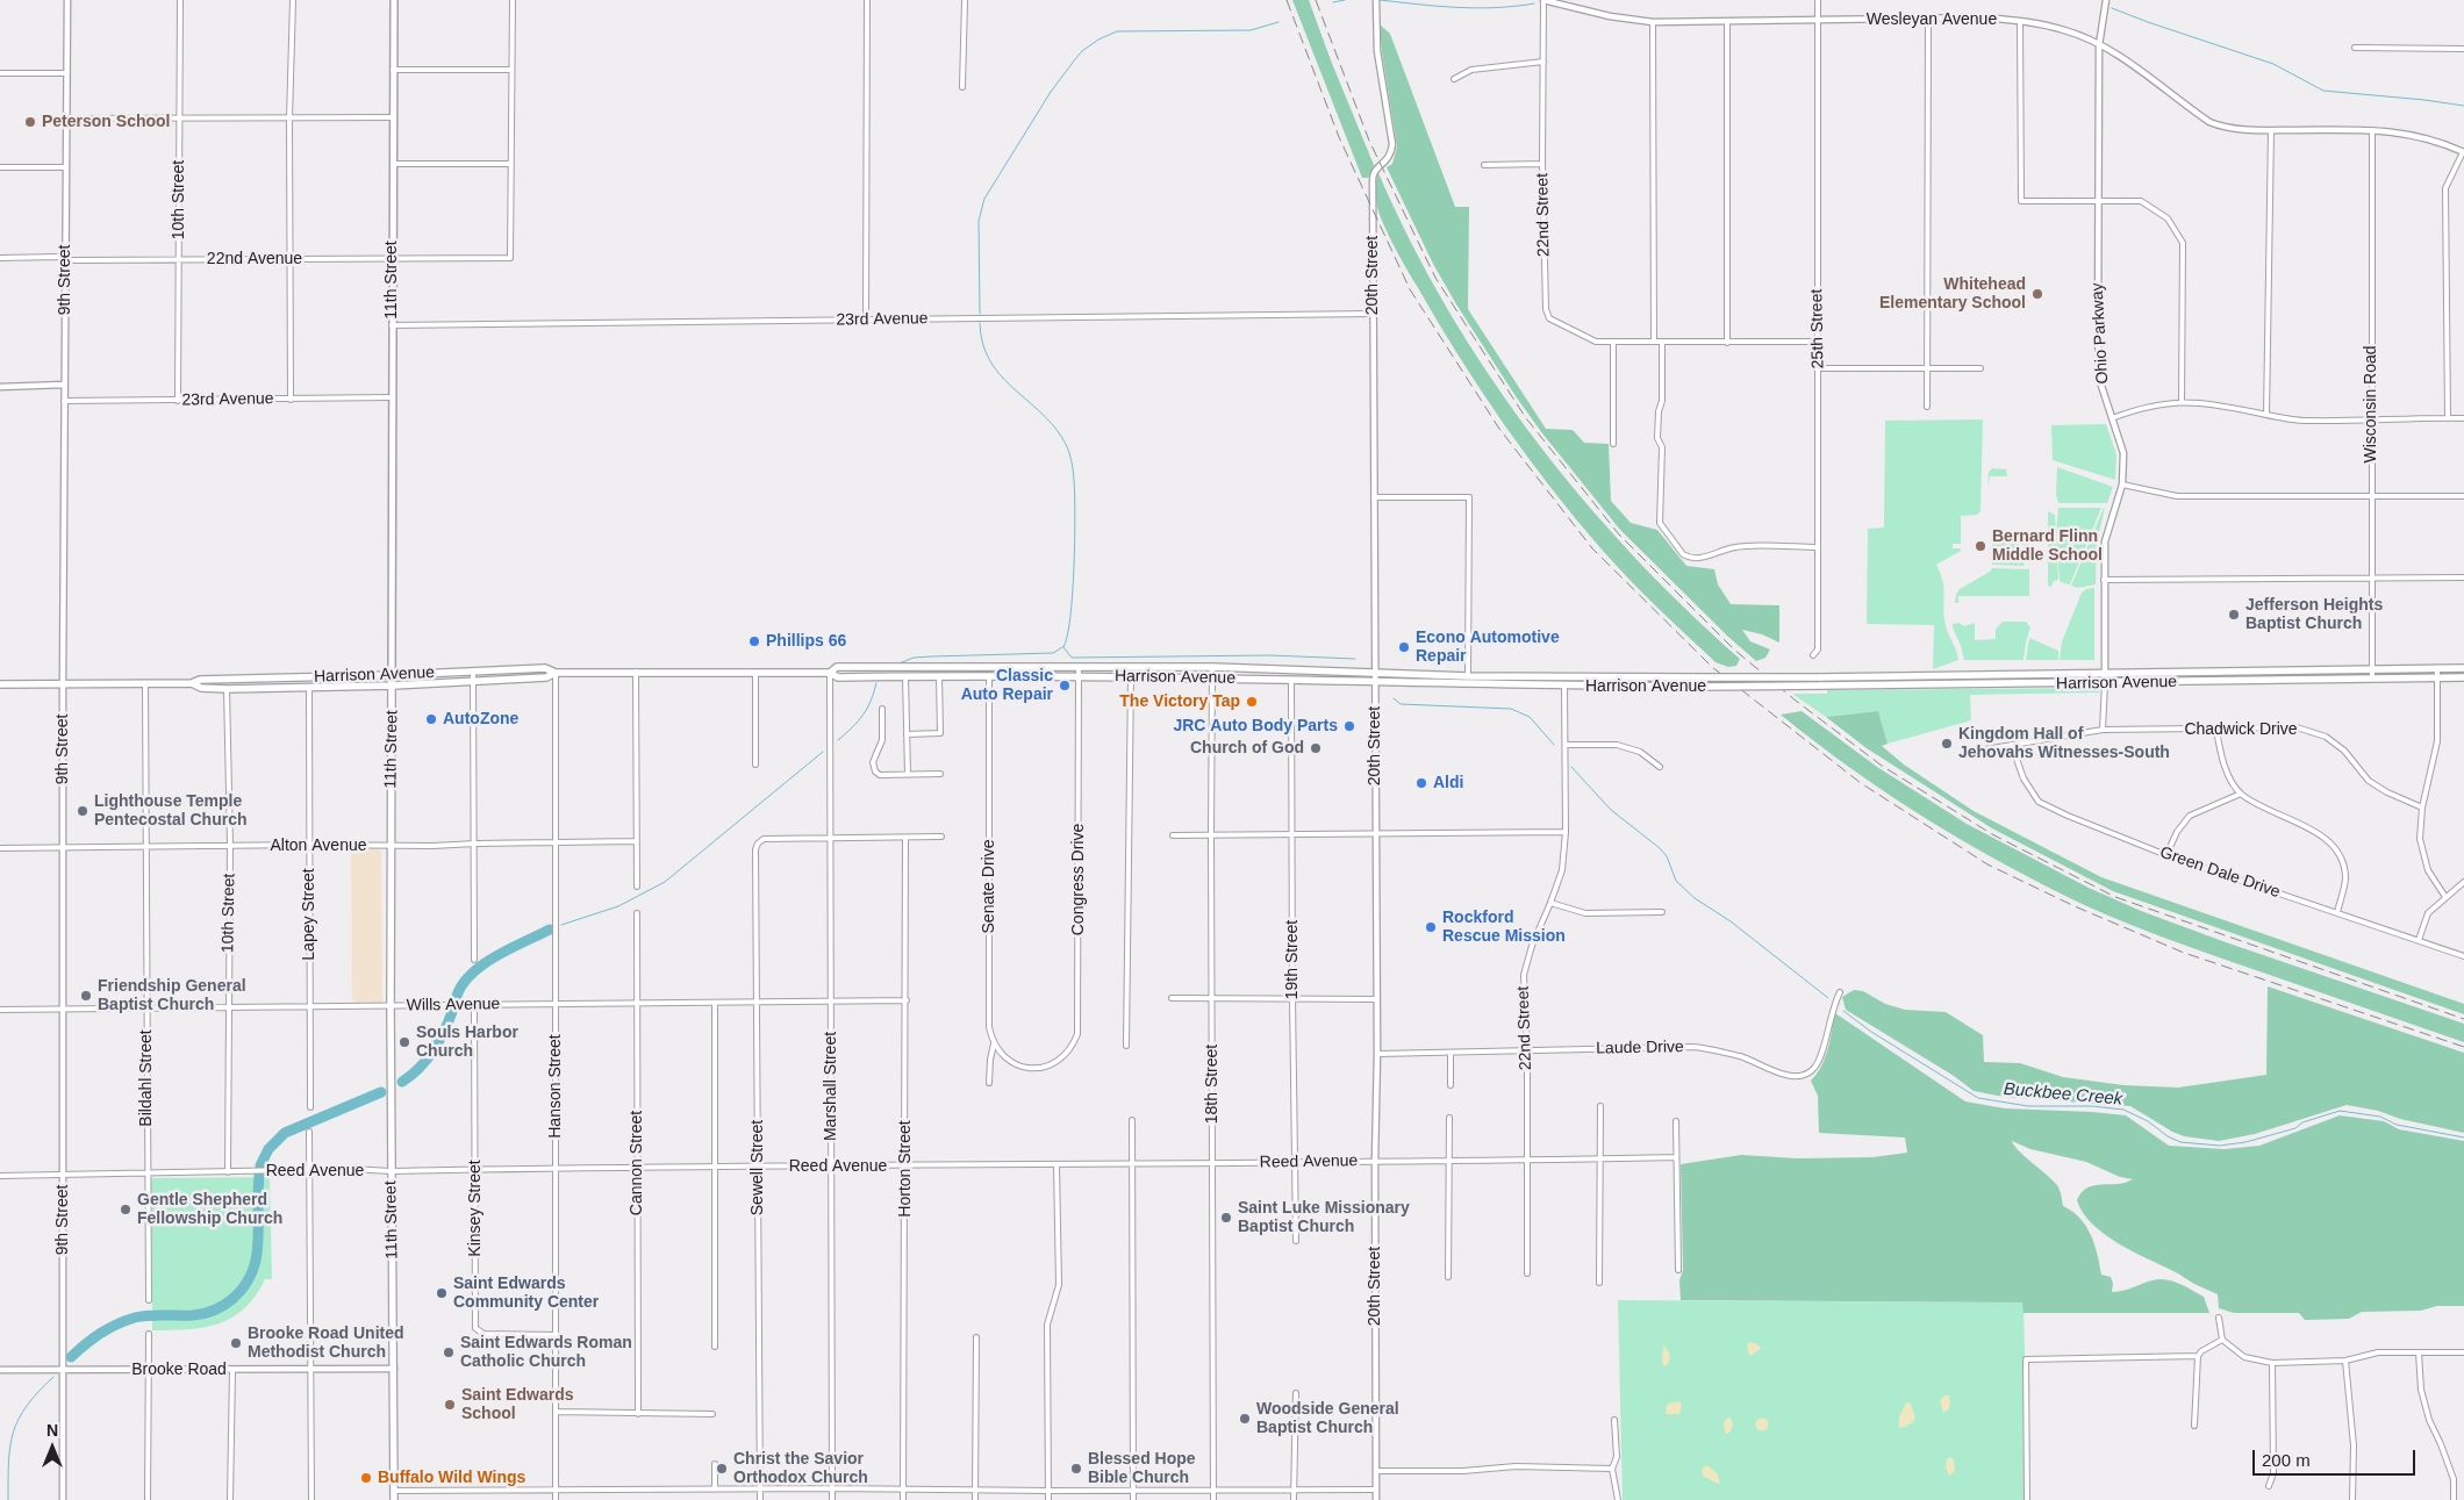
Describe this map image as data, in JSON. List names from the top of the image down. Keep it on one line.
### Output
{"streets":{"main road":["11th Street","Harrison Avenue"],"street":["Wesleyan Avenue","10th Street","22nd Street","22nd Avenue","20th Street","9th Street","23rd Avenue","25th Street","Ohio Parkway","Wisconsin Road","Chadwick Drive","Alton Avenue","Green Dale Drive","Congress Drive","Senate Drive","Lapey Street","19th Street","Wills Avenue","Laude Drive","Bildahl Street","18th Street","Hanson Street","Marshall Street","Reed Avenue","Cannon Street","Sewell Street","Horton Street","Kinsey Street","Brooke Road"]},"crossings":[["Wesleyan Avenue","22nd Street"],["Wesleyan Avenue","25th Street"],["Wesleyan Avenue","Ohio Parkway"],["Wesleyan Avenue","Wisconsin Road"],["10th Street","22nd Avenue"],["10th Street","23rd Avenue"],["10th Street","Harrison Avenue"],["10th Street","Alton Avenue"],["10th Street","Wills Avenue"],["10th Street","Reed Avenue"],["22nd Street","25th Street"],["22nd Street","Harrison Avenue"],["22nd Street","Laude Drive"],["22nd Street","Reed Avenue"],["22nd Avenue","9th Street"],["22nd Avenue","11th Street"],["20th Street","23rd Avenue"],["20th Street","Harrison Avenue"],["20th Street","Laude Drive"],["20th Street","Reed Avenue"],["9th Street","23rd Avenue"],["9th Street","Harrison Avenue"],["9th Street","Alton Avenue"],["9th Street","Wills Avenue"],["9th Street","Reed Avenue"],["9th Street","Brooke Road"],["11th Street","23rd Avenue"],["11th Street","Harrison Avenue"],["11th Street","Alton Avenue"],["11th Street","Wills Avenue"],["11th Street","Reed Avenue"],["11th Street","Brooke Road"],["Ohio Parkway","Harrison Avenue"],["Ohio Parkway","Chadwick Drive"],["Wisconsin Road","Harrison Avenue"],["Harrison Avenue","Congress Drive"],["Harrison Avenue","Senate Drive"],["Harrison Avenue","Lapey Street"],["Harrison Avenue","19th Street"],["Harrison Avenue","Bildahl Street"],["Harrison Avenue","18th Street"],["Harrison Avenue","Hanson Street"],["Harrison Avenue","Marshall Street"],["Chadwick Drive","Green Dale Drive"],["Alton Avenue","Lapey Street"],["Alton Avenue","Bildahl Street"],["Alton Avenue","Hanson Street"],["Congress Drive","Senate Drive"],["Lapey Street","Wills Avenue"],["19th Street","Reed Avenue"],["Wills Avenue","Bildahl Street"],["Wills Avenue","Hanson Street"],["Wills Avenue","Marshall Street"],["Wills Avenue","Cannon Street"],["Wills Avenue","Sewell Street"],["Wills Avenue","Horton Street"],["Wills Avenue","Kinsey Street"],["Bildahl Street","Reed Avenue"],["18th Street","Reed Avenue"],["Hanson Street","Reed Avenue"],["Hanson Street","Kinsey Street"],["Marshall Street","Reed Avenue"],["Marshall Street","Sewell Street"],["Reed Avenue","Cannon Street"],["Reed Avenue","Sewell Street"],["Reed Avenue","Horton Street"],["Reed Avenue","Kinsey Street"]],"water":["Buckbee Creek"],"places":["Peterson School","Whitehead Elementary School","Bernard Flinn Middle School","Jefferson Heights Baptist Church","Phillips 66","Econo Automotive Repair","Classic Auto Repair","The Victory Tap","AutoZone","JRC Auto Body Parts","Kingdom Hall of Jehovahs Witnesses-South","Church of God","Aldi","Lighthouse Temple Pentecostal Church","Rockford Rescue Mission","Friendship General Baptist Church","Souls Harbor Church","Gentle Shepherd Fellowship Church","Saint Luke Missionary Baptist Church","Saint Edwards Community Center","Brooke Road United Methodist Church","Saint Edwards Roman Catholic Church","Saint Edwards School","Woodside General Baptist Church","Christ the Savior Orthodox Church","Blessed Hope Bible Church","Buffalo Wild Wings"],"scale_bar":"200 m","north":"top"}
